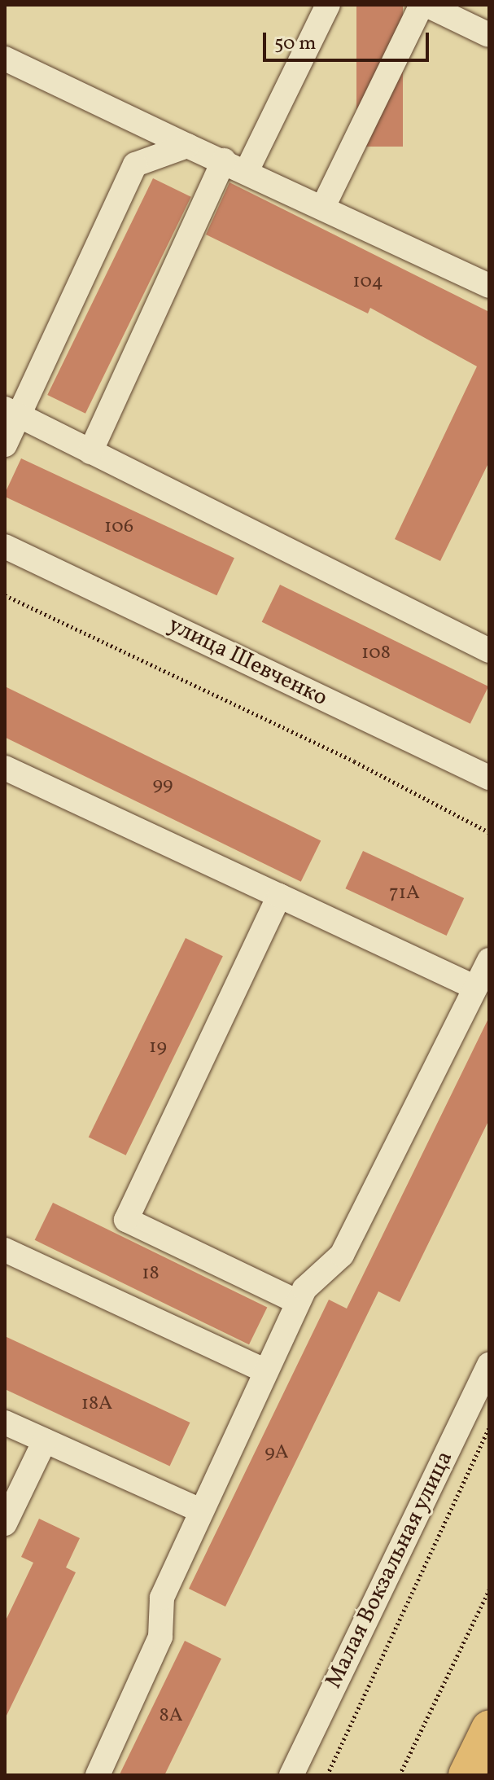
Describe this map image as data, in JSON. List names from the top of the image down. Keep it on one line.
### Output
{"streets":{"street":["улица Шевченко","Малая Вокзальная улица"]},"house_numbers":["104","106","108","99","71А","19","18","18А","9А","8А"],"scale_bar":"50 m"}
